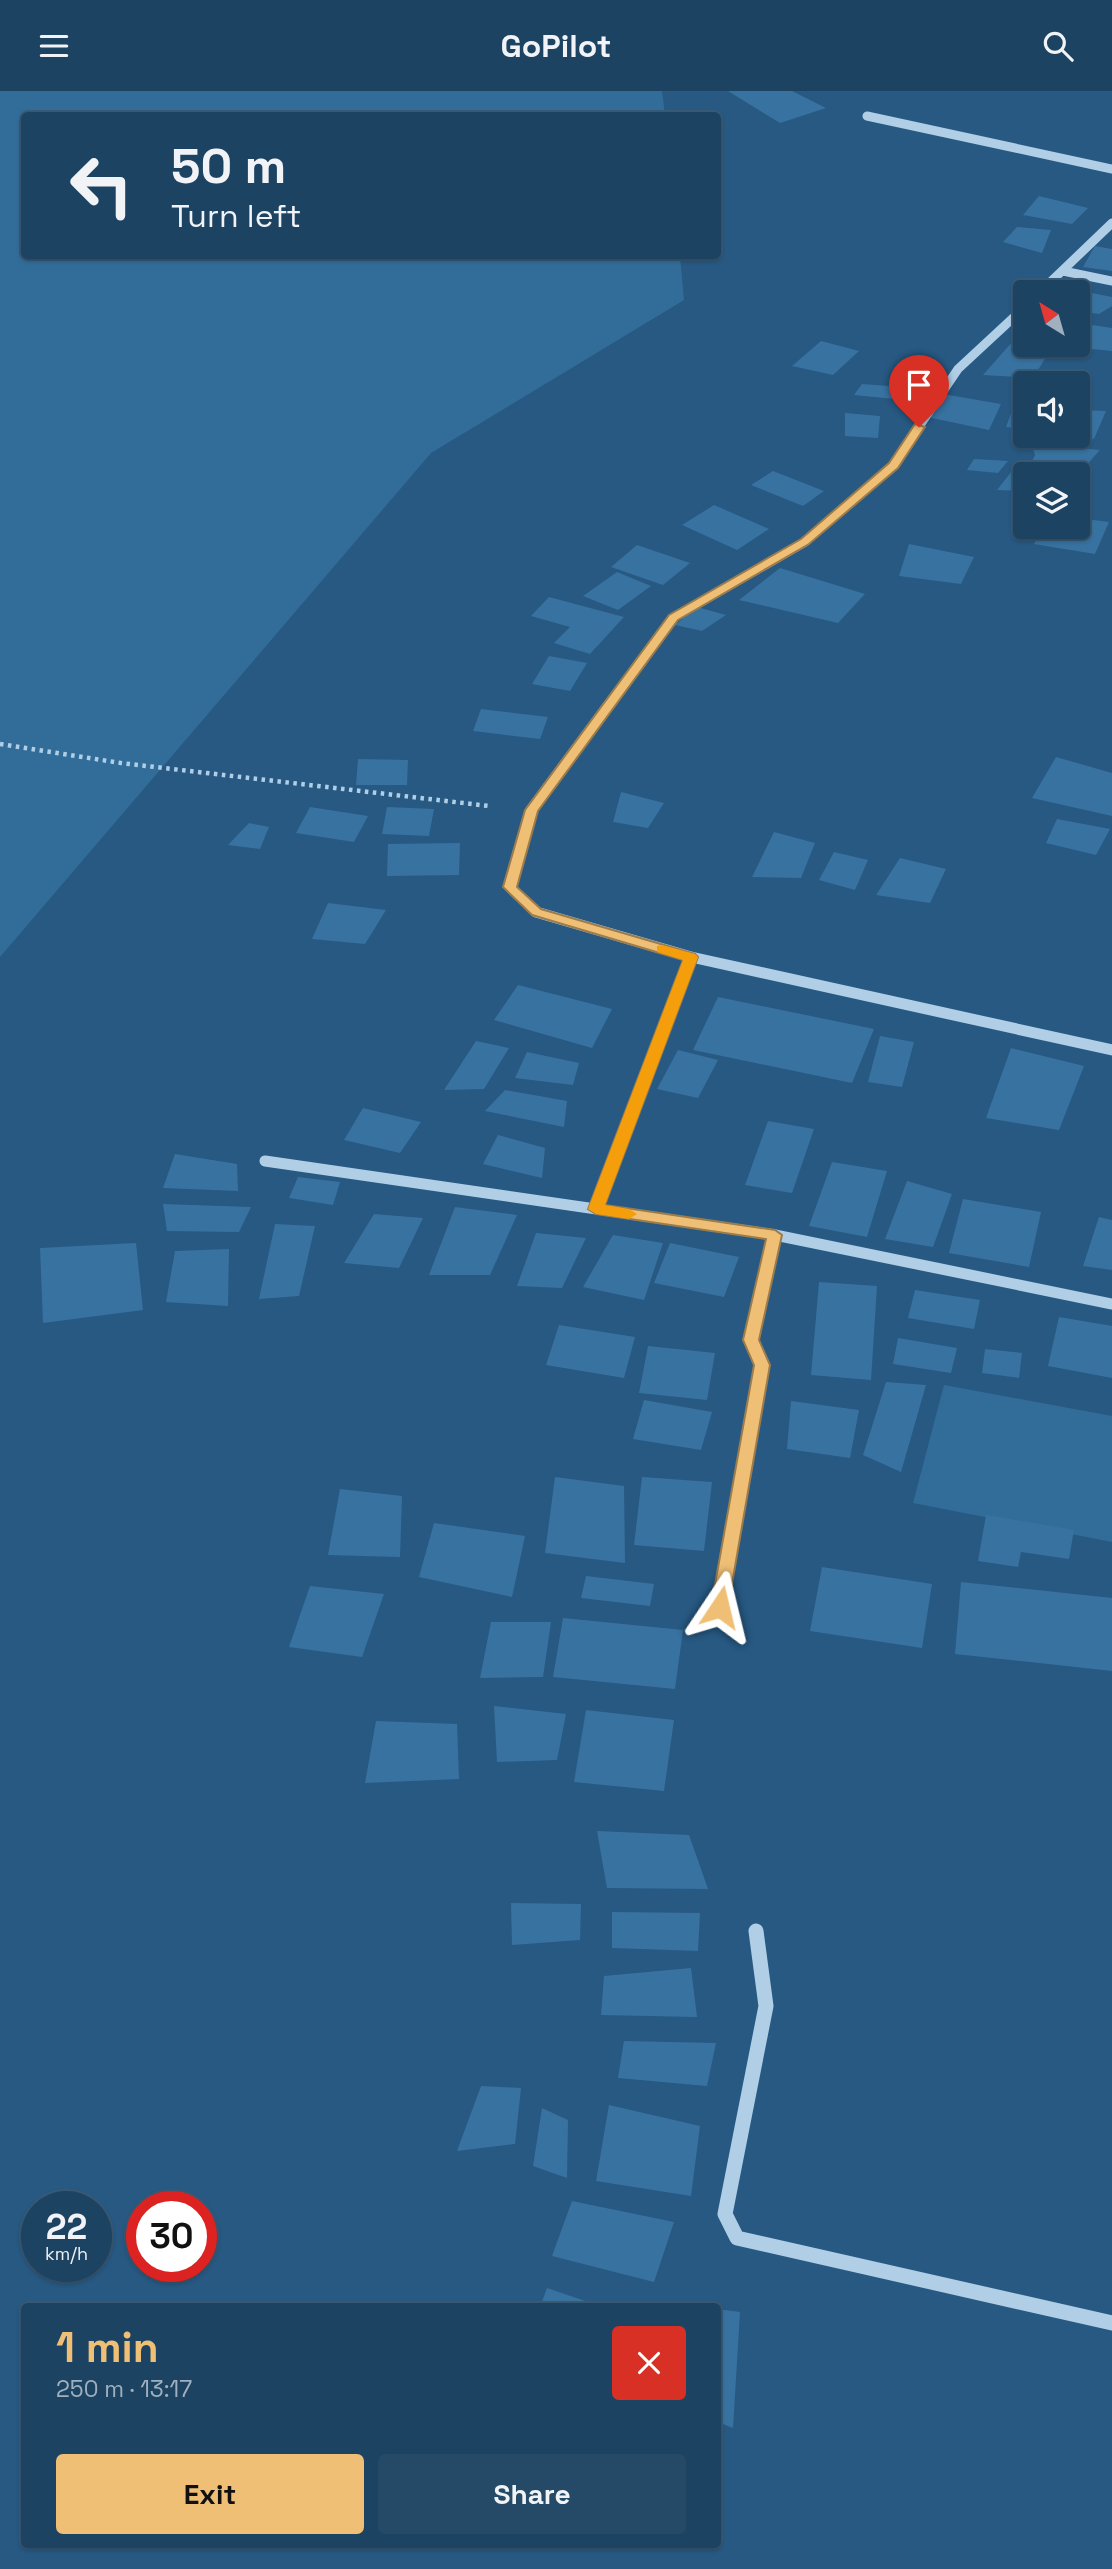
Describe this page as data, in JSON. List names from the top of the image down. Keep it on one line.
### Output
{"north":"top left","page":{"header":"GoPilot","turn":["50 m","Turn left"],"speed":"22 km/h","limit":"30","heading":["1 min","250 m · 13:17"],"buttons":["Exit","Share"]}}
